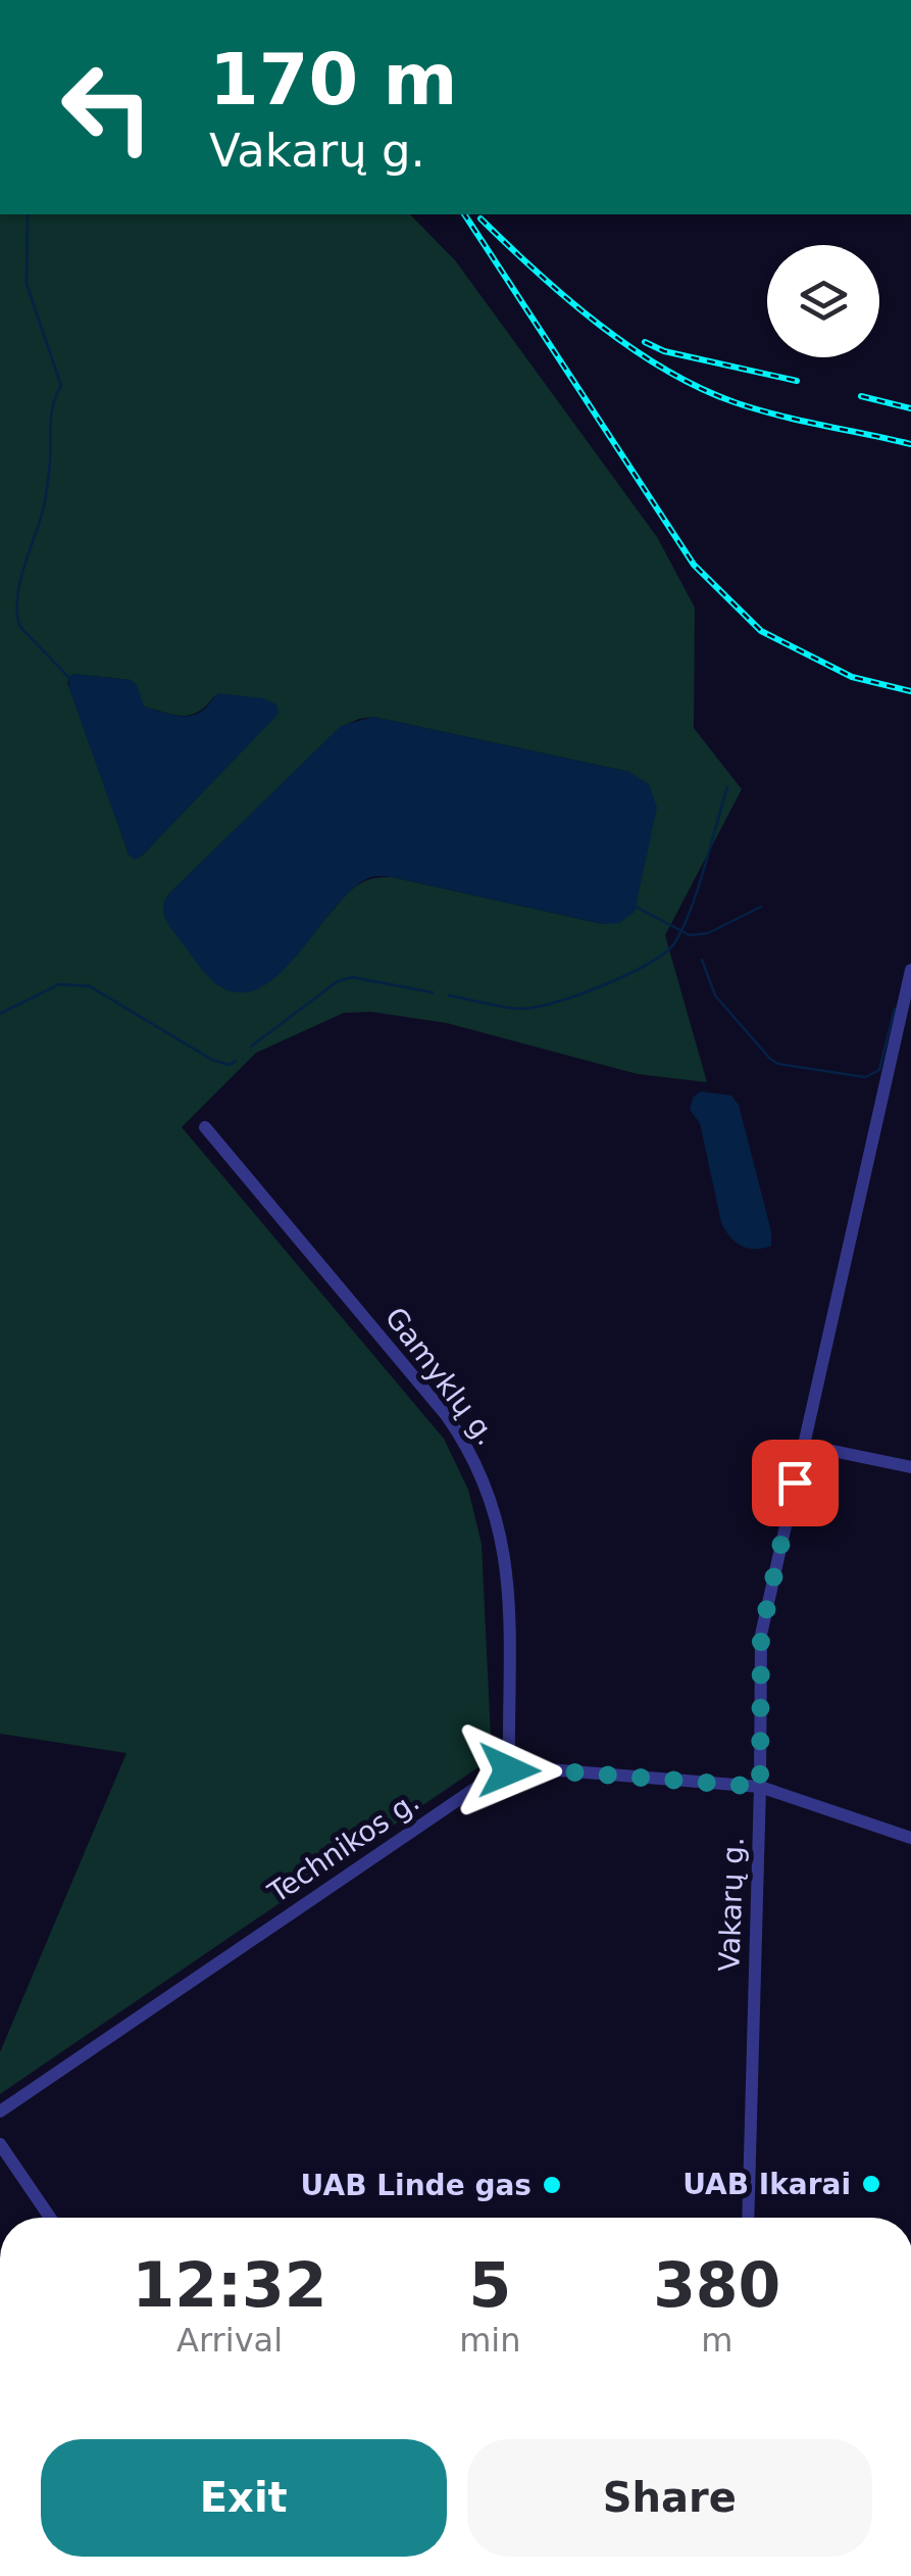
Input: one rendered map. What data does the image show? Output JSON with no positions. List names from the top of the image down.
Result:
{
  "streets": {
    "street": ["Gamyklų g.", "Technikos g.", "Vakarų g."]
  },
  "crossings": [
    ["Gamyklų g.", "Technikos g."]
  ],
  "places": ["UAB Ikarai", "UAB Linde gas"],
  "page": {
    "turn": ["170 m", "Vakarų g."],
    "eta": [
      "12:32",
      "Arrival",
      "5",
      "min",
      "380",
      "m"
    ],
    "buttons": ["Exit", "Share"]
  }
}
